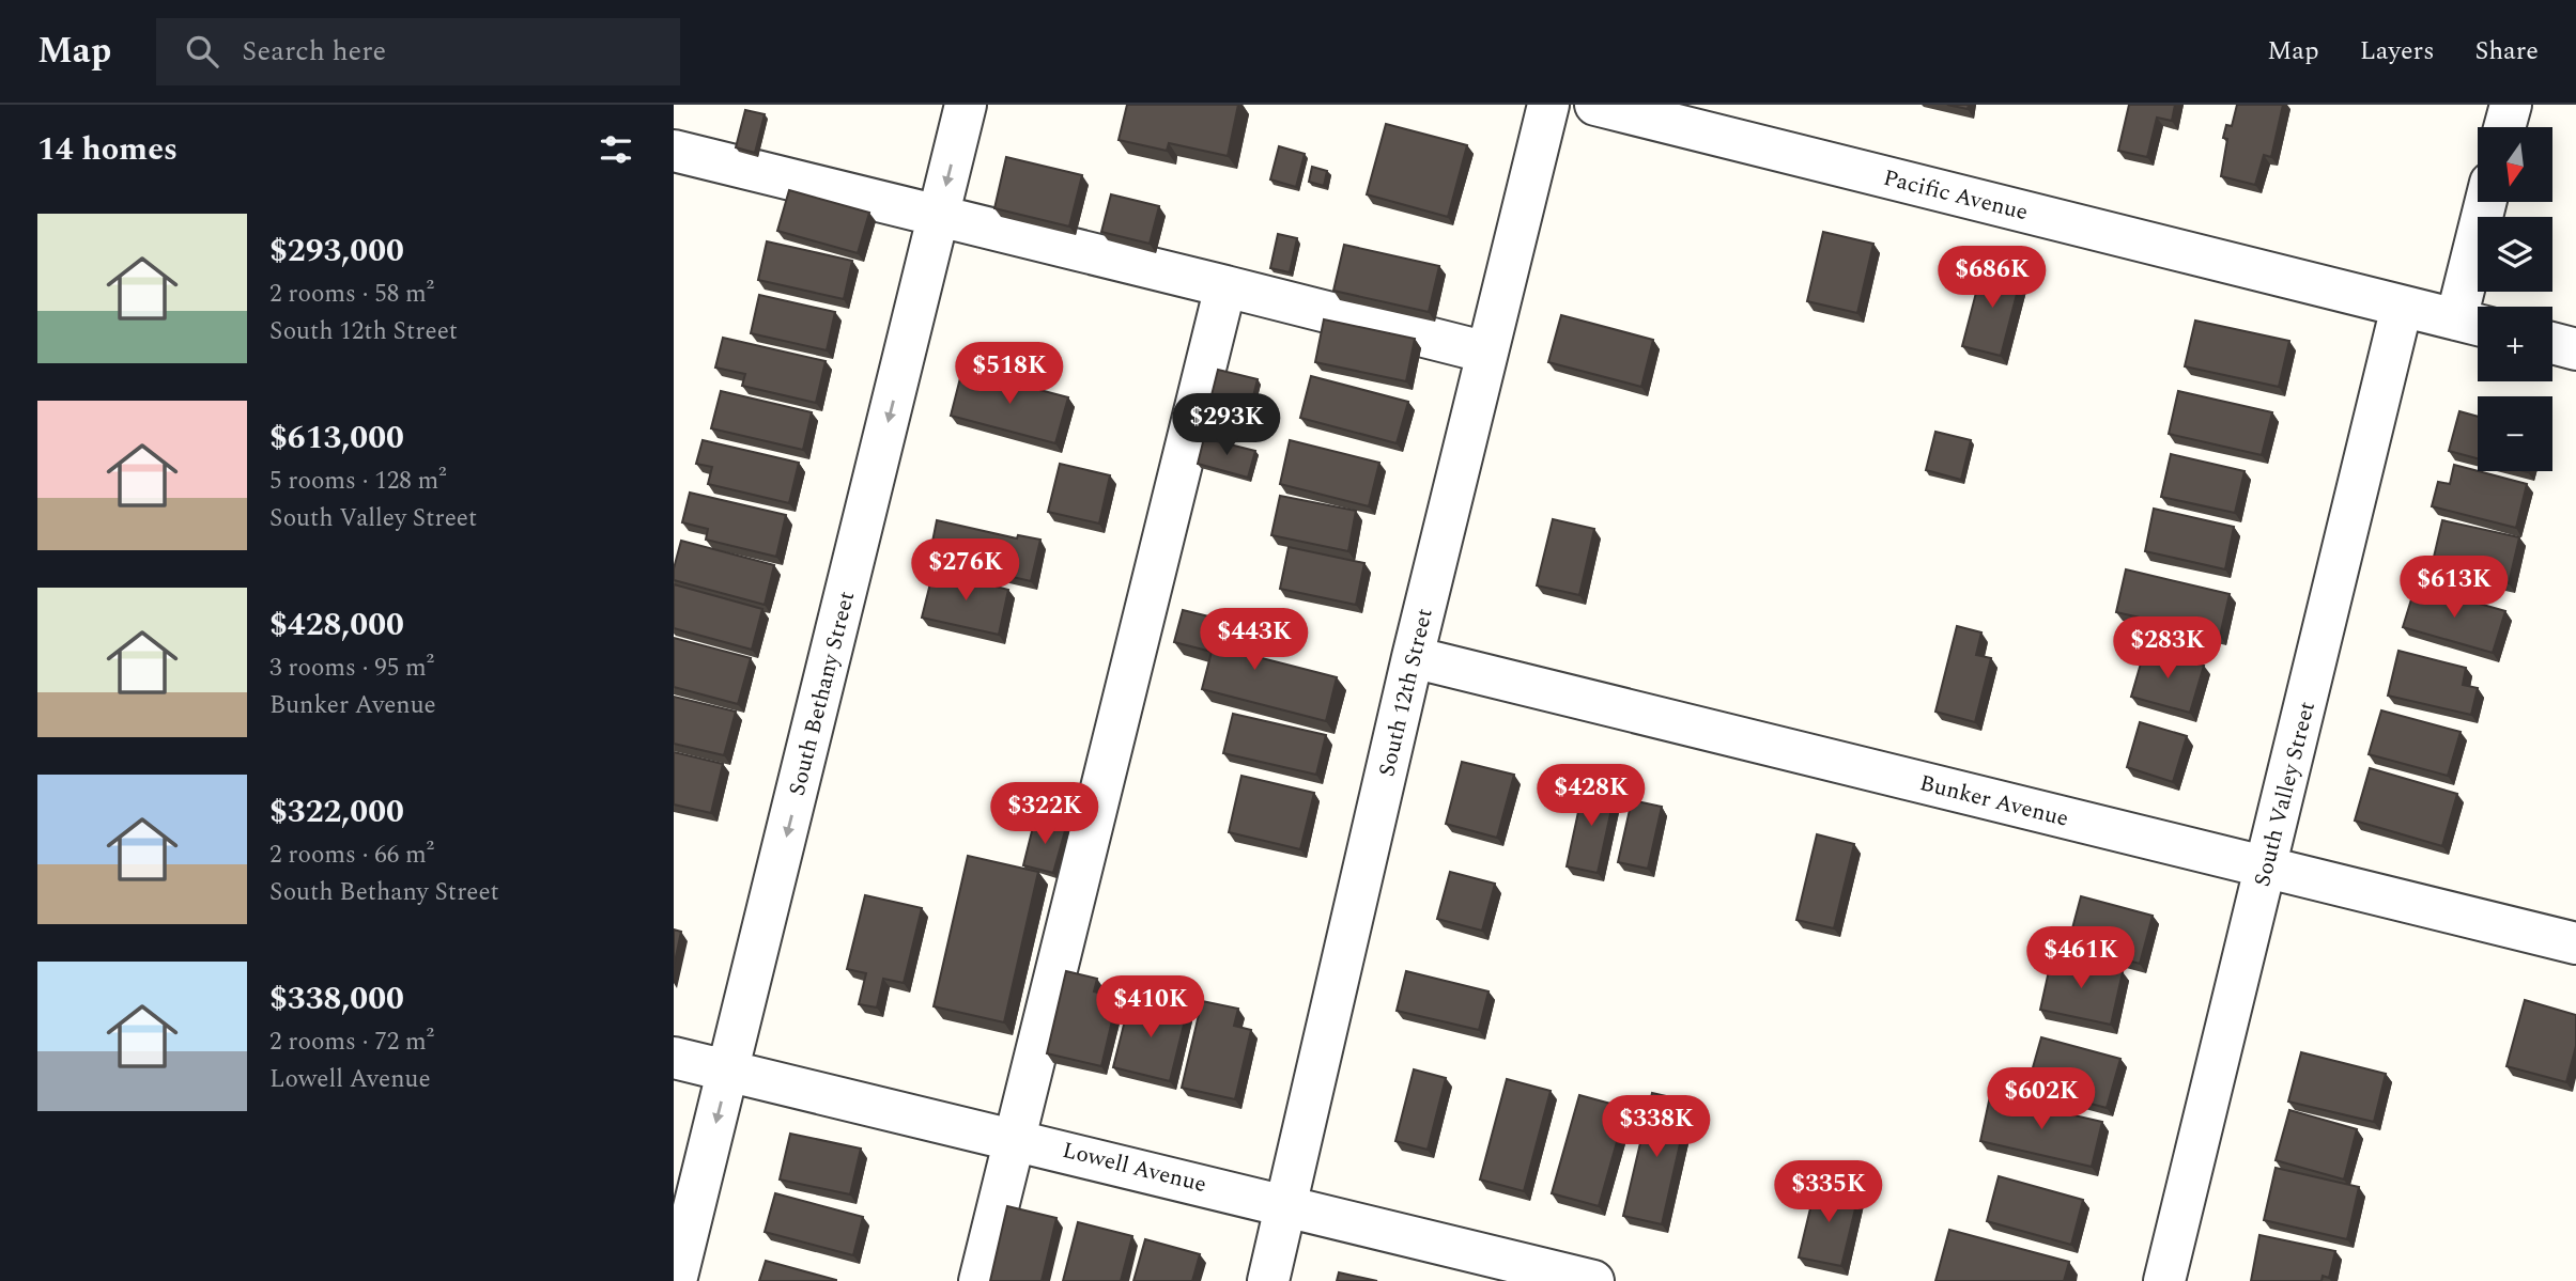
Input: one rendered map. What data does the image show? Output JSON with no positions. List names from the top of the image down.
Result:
{
  "streets": {
    "street": [
      "Pacific Avenue",
      "South 12th Street",
      "South Bethany Street",
      "South Valley Street",
      "Bunker Avenue",
      "Lowell Avenue"
    ]
  },
  "crossings": [
    ["Pacific Avenue", "South Valley Street"],
    ["South 12th Street", "Bunker Avenue"],
    ["South 12th Street", "Lowell Avenue"],
    ["South Bethany Street", "Lowell Avenue"],
    ["South Valley Street", "Bunker Avenue"]
  ],
  "north": "bottom",
  "page": {
    "header": "Map",
    "search": "Search here",
    "nav": ["Map", "Layers", "Share"],
    "heading": "14 homes",
    "map_buttons": ["+", "−"],
    "list": [
      {
        "name": "$293,000",
        "note": "2 rooms · 58 m² · South 12th Street"
      },
      {
        "name": "$613,000",
        "note": "5 rooms · 128 m² · South Valley Street"
      },
      {
        "name": "$428,000",
        "note": "3 rooms · 95 m² · Bunker Avenue"
      },
      {
        "name": "$322,000",
        "note": "2 rooms · 66 m² · South Bethany Street"
      },
      {
        "name": "$338,000",
        "note": "2 rooms · 72 m² · Lowell Avenue"
      }
    ],
    "price": [
      "$686K",
      "$518K",
      "$293K",
      "$276K",
      "$613K",
      "$443K",
      "$283K",
      "$428K",
      "$322K",
      "$461K",
      "$410K",
      "$602K",
      "$338K",
      "$335K"
    ]
  }
}
